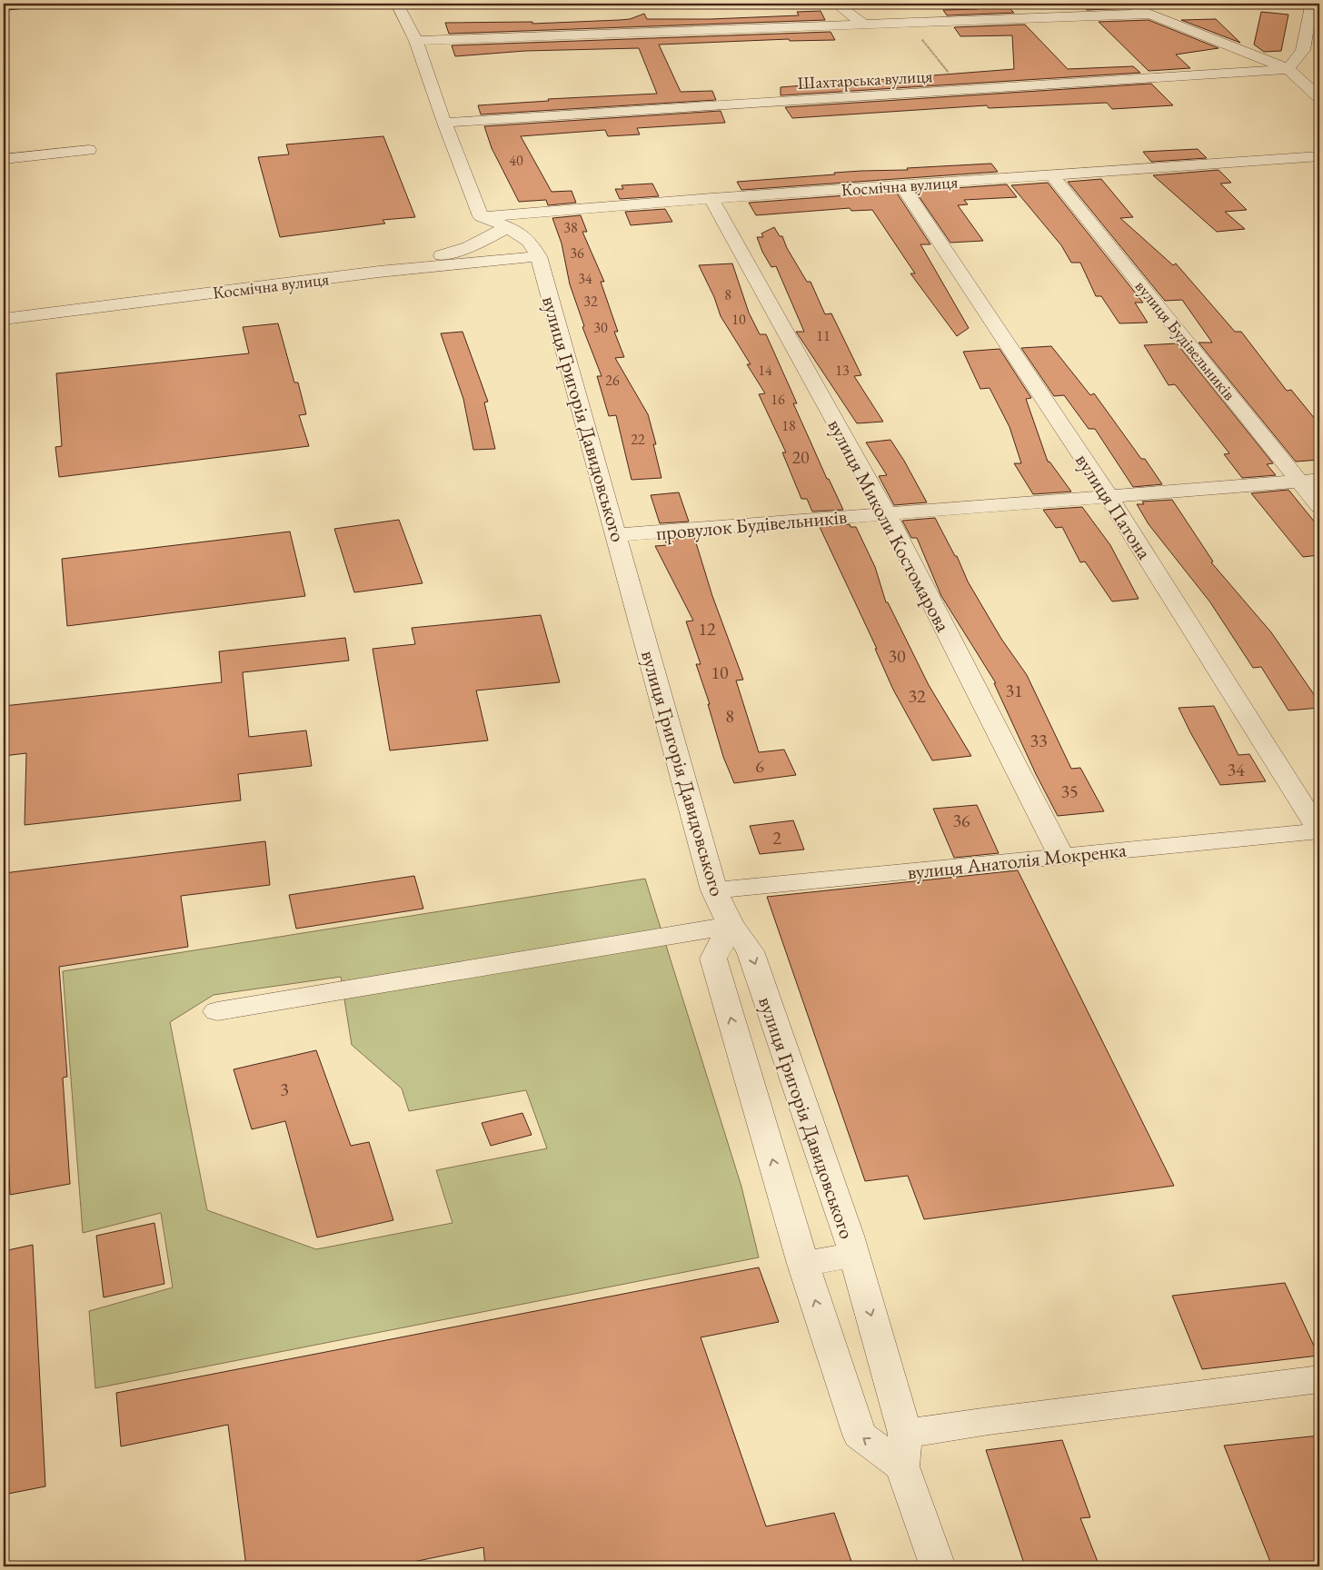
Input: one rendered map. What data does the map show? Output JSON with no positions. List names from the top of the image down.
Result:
{
  "streets": {
    "street": [
      "Шахтарська вулиця",
      "Космічна вулиця",
      "вулиця Будівельників",
      "вулиця Григорія Давидовського",
      "вулиця Патона",
      "провулок Будівельників",
      "вулиця Миколи Костомарова",
      "вулиця Анатолія Мокренка"
    ]
  },
  "crossings": [
    ["Космічна вулиця", "вулиця Будівельників"],
    ["Космічна вулиця", "вулиця Григорія Давидовського"],
    ["Космічна вулиця", "вулиця Патона"],
    ["Космічна вулиця", "вулиця Миколи Костомарова"],
    ["вулиця Будівельників", "провулок Будівельників"],
    ["вулиця Григорія Давидовського", "провулок Будівельників"],
    ["вулиця Григорія Давидовського", "вулиця Анатолія Мокренка"],
    ["вулиця Патона", "провулок Будівельників"],
    ["вулиця Патона", "вулиця Анатолія Мокренка"],
    ["провулок Будівельників", "вулиця Миколи Костомарова"],
    ["вулиця Миколи Костомарова", "вулиця Анатолія Мокренка"]
  ],
  "house_numbers": [
    "40",
    "38",
    "36",
    "34",
    "8",
    "32",
    "10",
    "30",
    "11",
    "14",
    "13",
    "26",
    "16",
    "18",
    "22",
    "20",
    "12",
    "30",
    "10",
    "31",
    "32",
    "8",
    "33",
    "6",
    "34",
    "35",
    "36",
    "2",
    "3"
  ]
}
